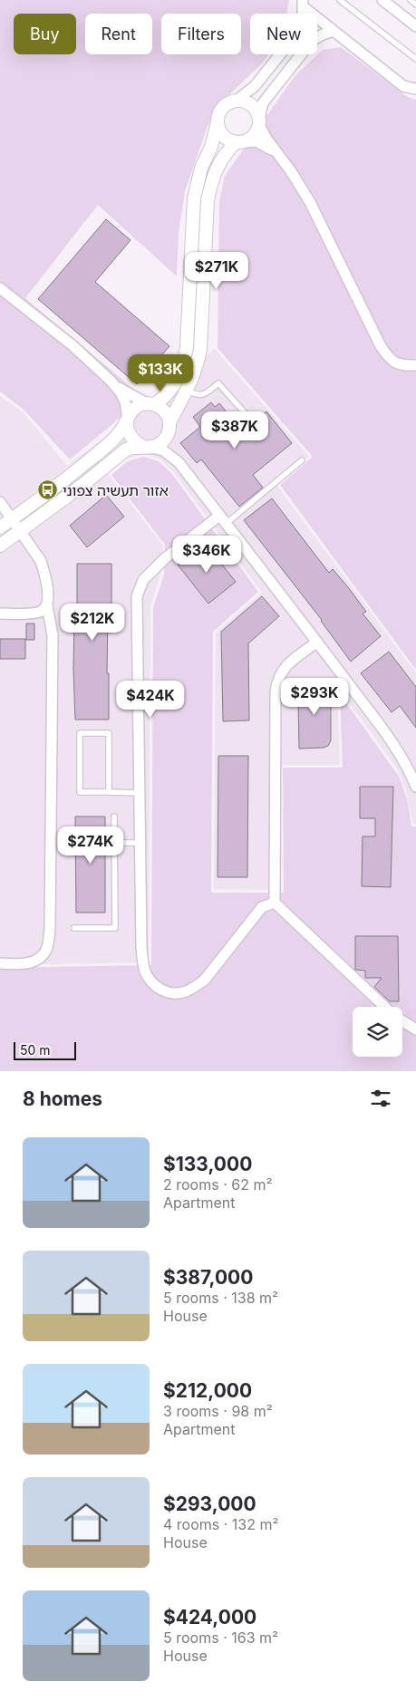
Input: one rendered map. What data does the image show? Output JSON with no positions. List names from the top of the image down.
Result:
{
  "places": {
    "bus stop": ["אזור תעשיה צפוני"]
  },
  "scale_bar": "50 m",
  "page": {
    "chip": [
      "Buy",
      "Rent",
      "Filters",
      "New"
    ],
    "price": [
      "$271K",
      "$133K",
      "$387K",
      "$346K",
      "$212K",
      "$293K",
      "$424K",
      "$274K"
    ],
    "scale": "50 m",
    "heading": "8 homes",
    "list": [
      {
        "name": "$133,000",
        "note": "2 rooms · 62 m² · Apartment"
      },
      {
        "name": "$387,000",
        "note": "5 rooms · 138 m² · House"
      },
      {
        "name": "$212,000",
        "note": "3 rooms · 98 m² · Apartment"
      },
      {
        "name": "$293,000",
        "note": "4 rooms · 132 m² · House"
      },
      {
        "name": "$424,000",
        "note": "5 rooms · 163 m² · House"
      }
    ]
  }
}
